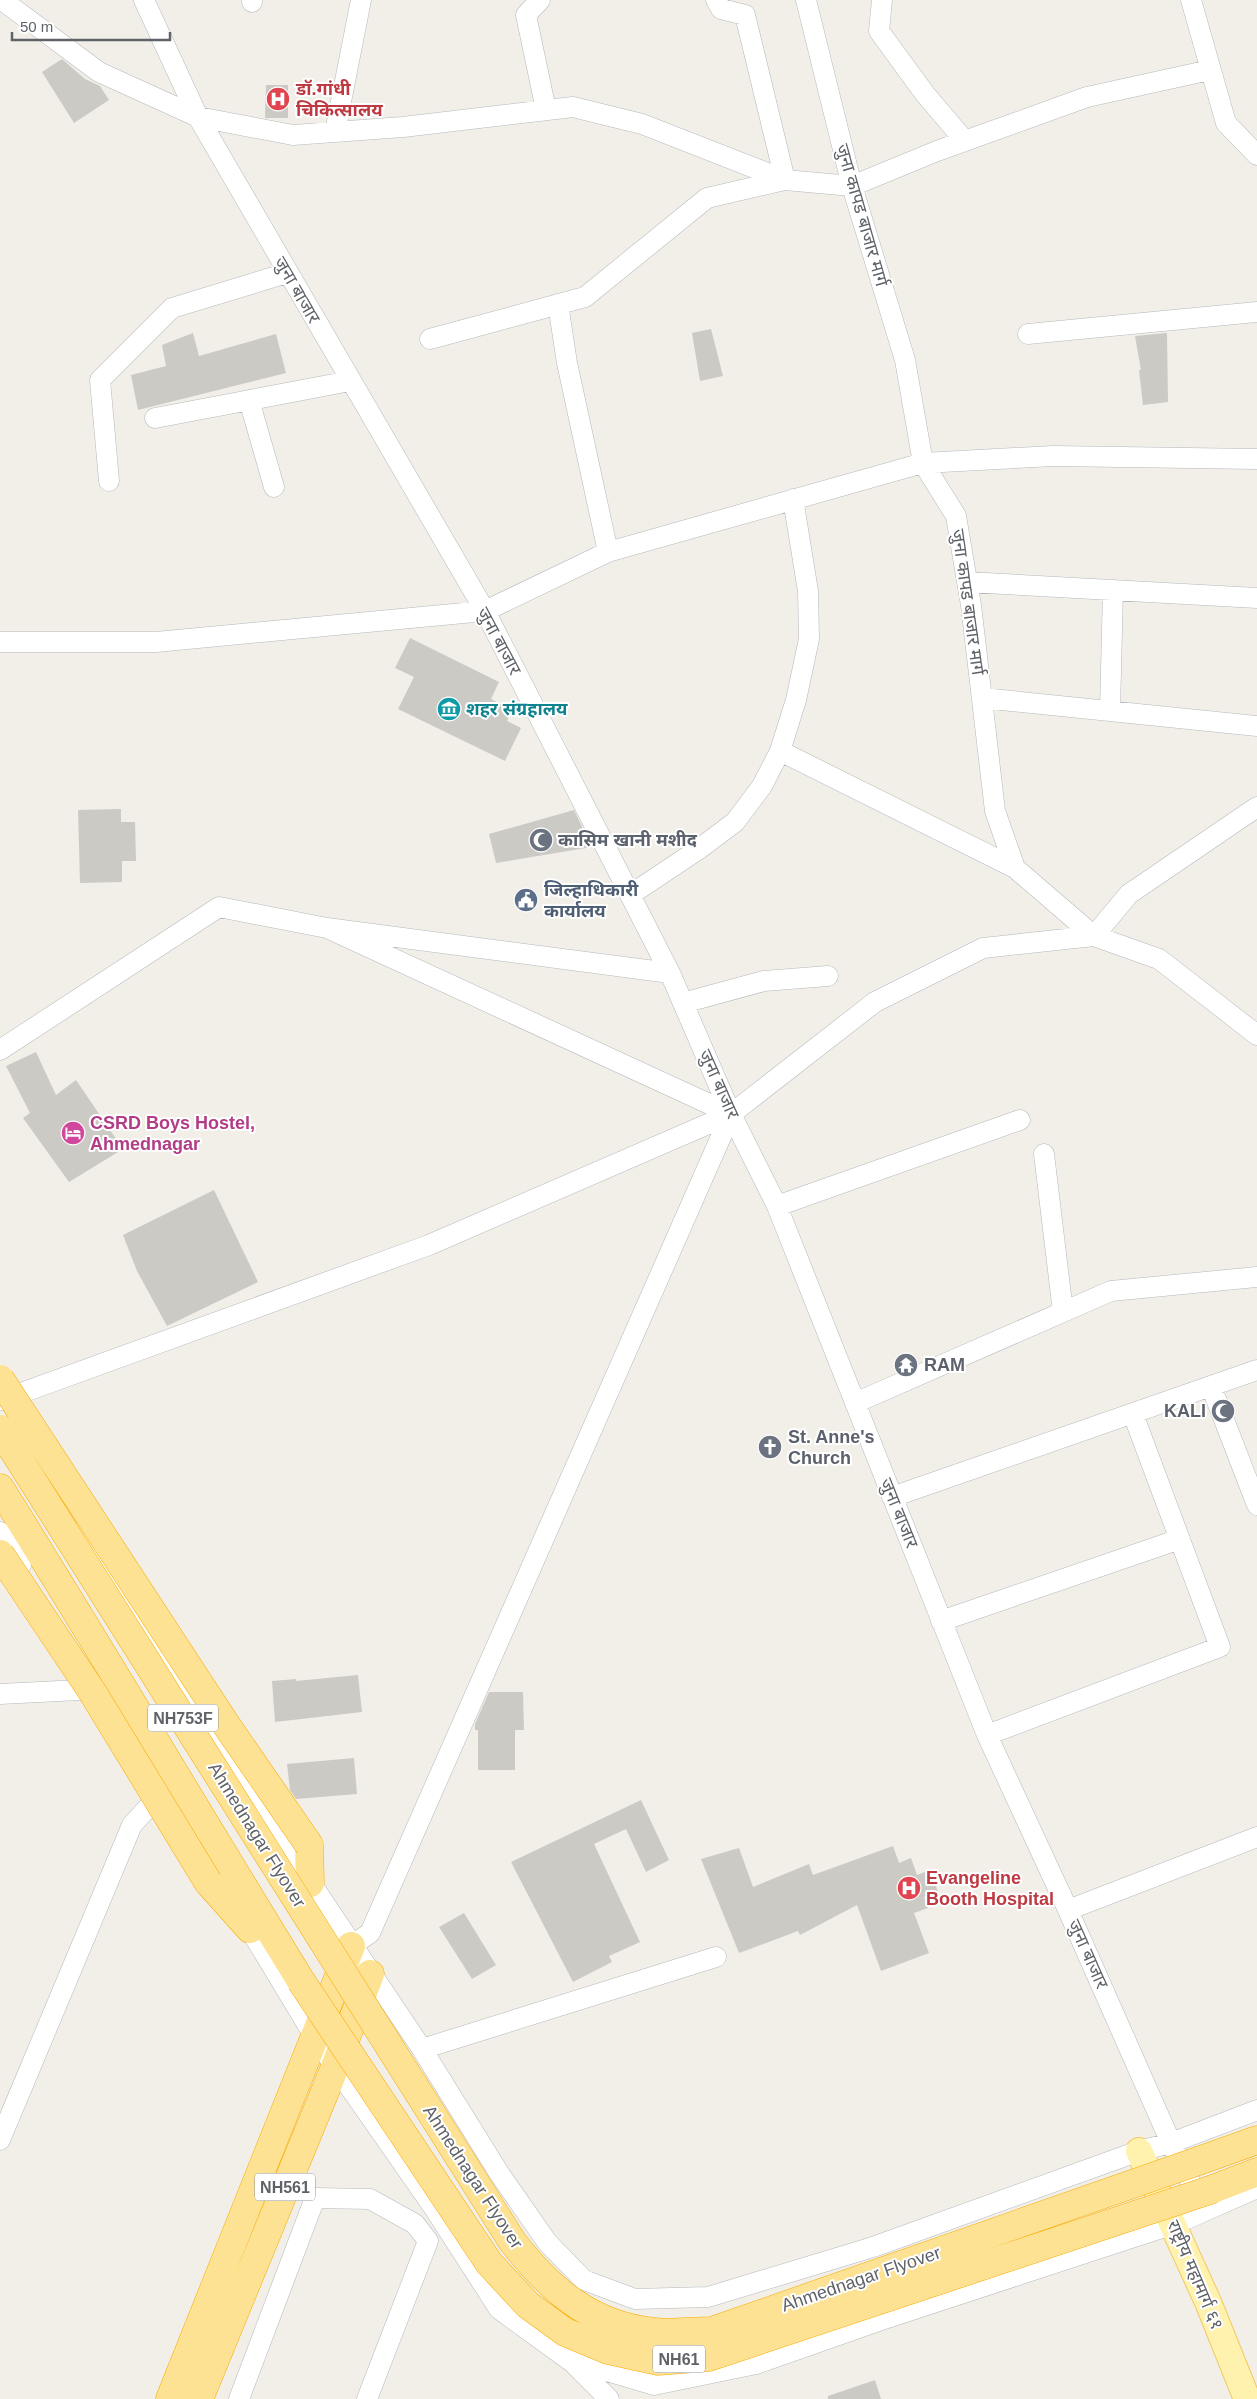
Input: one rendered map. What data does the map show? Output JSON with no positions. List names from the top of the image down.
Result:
{
  "streets": {
    "highway": [
      "NH753F",
      "Ahmednagar Flyover",
      "NH561",
      "NH61"
    ],
    "main road": ["राष्ट्रीय महामार्ग ६१"],
    "street": ["जुना कापड बाजार मार्ग", "जुना बाजार"]
  },
  "crossings": [
    ["जुना बाजार", "Ahmednagar Flyover"]
  ],
  "places": {
    "hospital": ["डॉ.गांधी चिकित्सालय", "Evangeline Booth Hospital"],
    "museum": ["शहर संग्रहालय"],
    "mosque": ["कासिम खानी मशीद", "KALI"],
    "public building": ["जिल्हाधिकारी कार्यालय"],
    "hotel": ["CSRD Boys Hostel, Ahmednagar"],
    "temple": ["RAM"],
    "church": ["St. Anne's Church"]
  },
  "scale_bar": "50 m"
}
